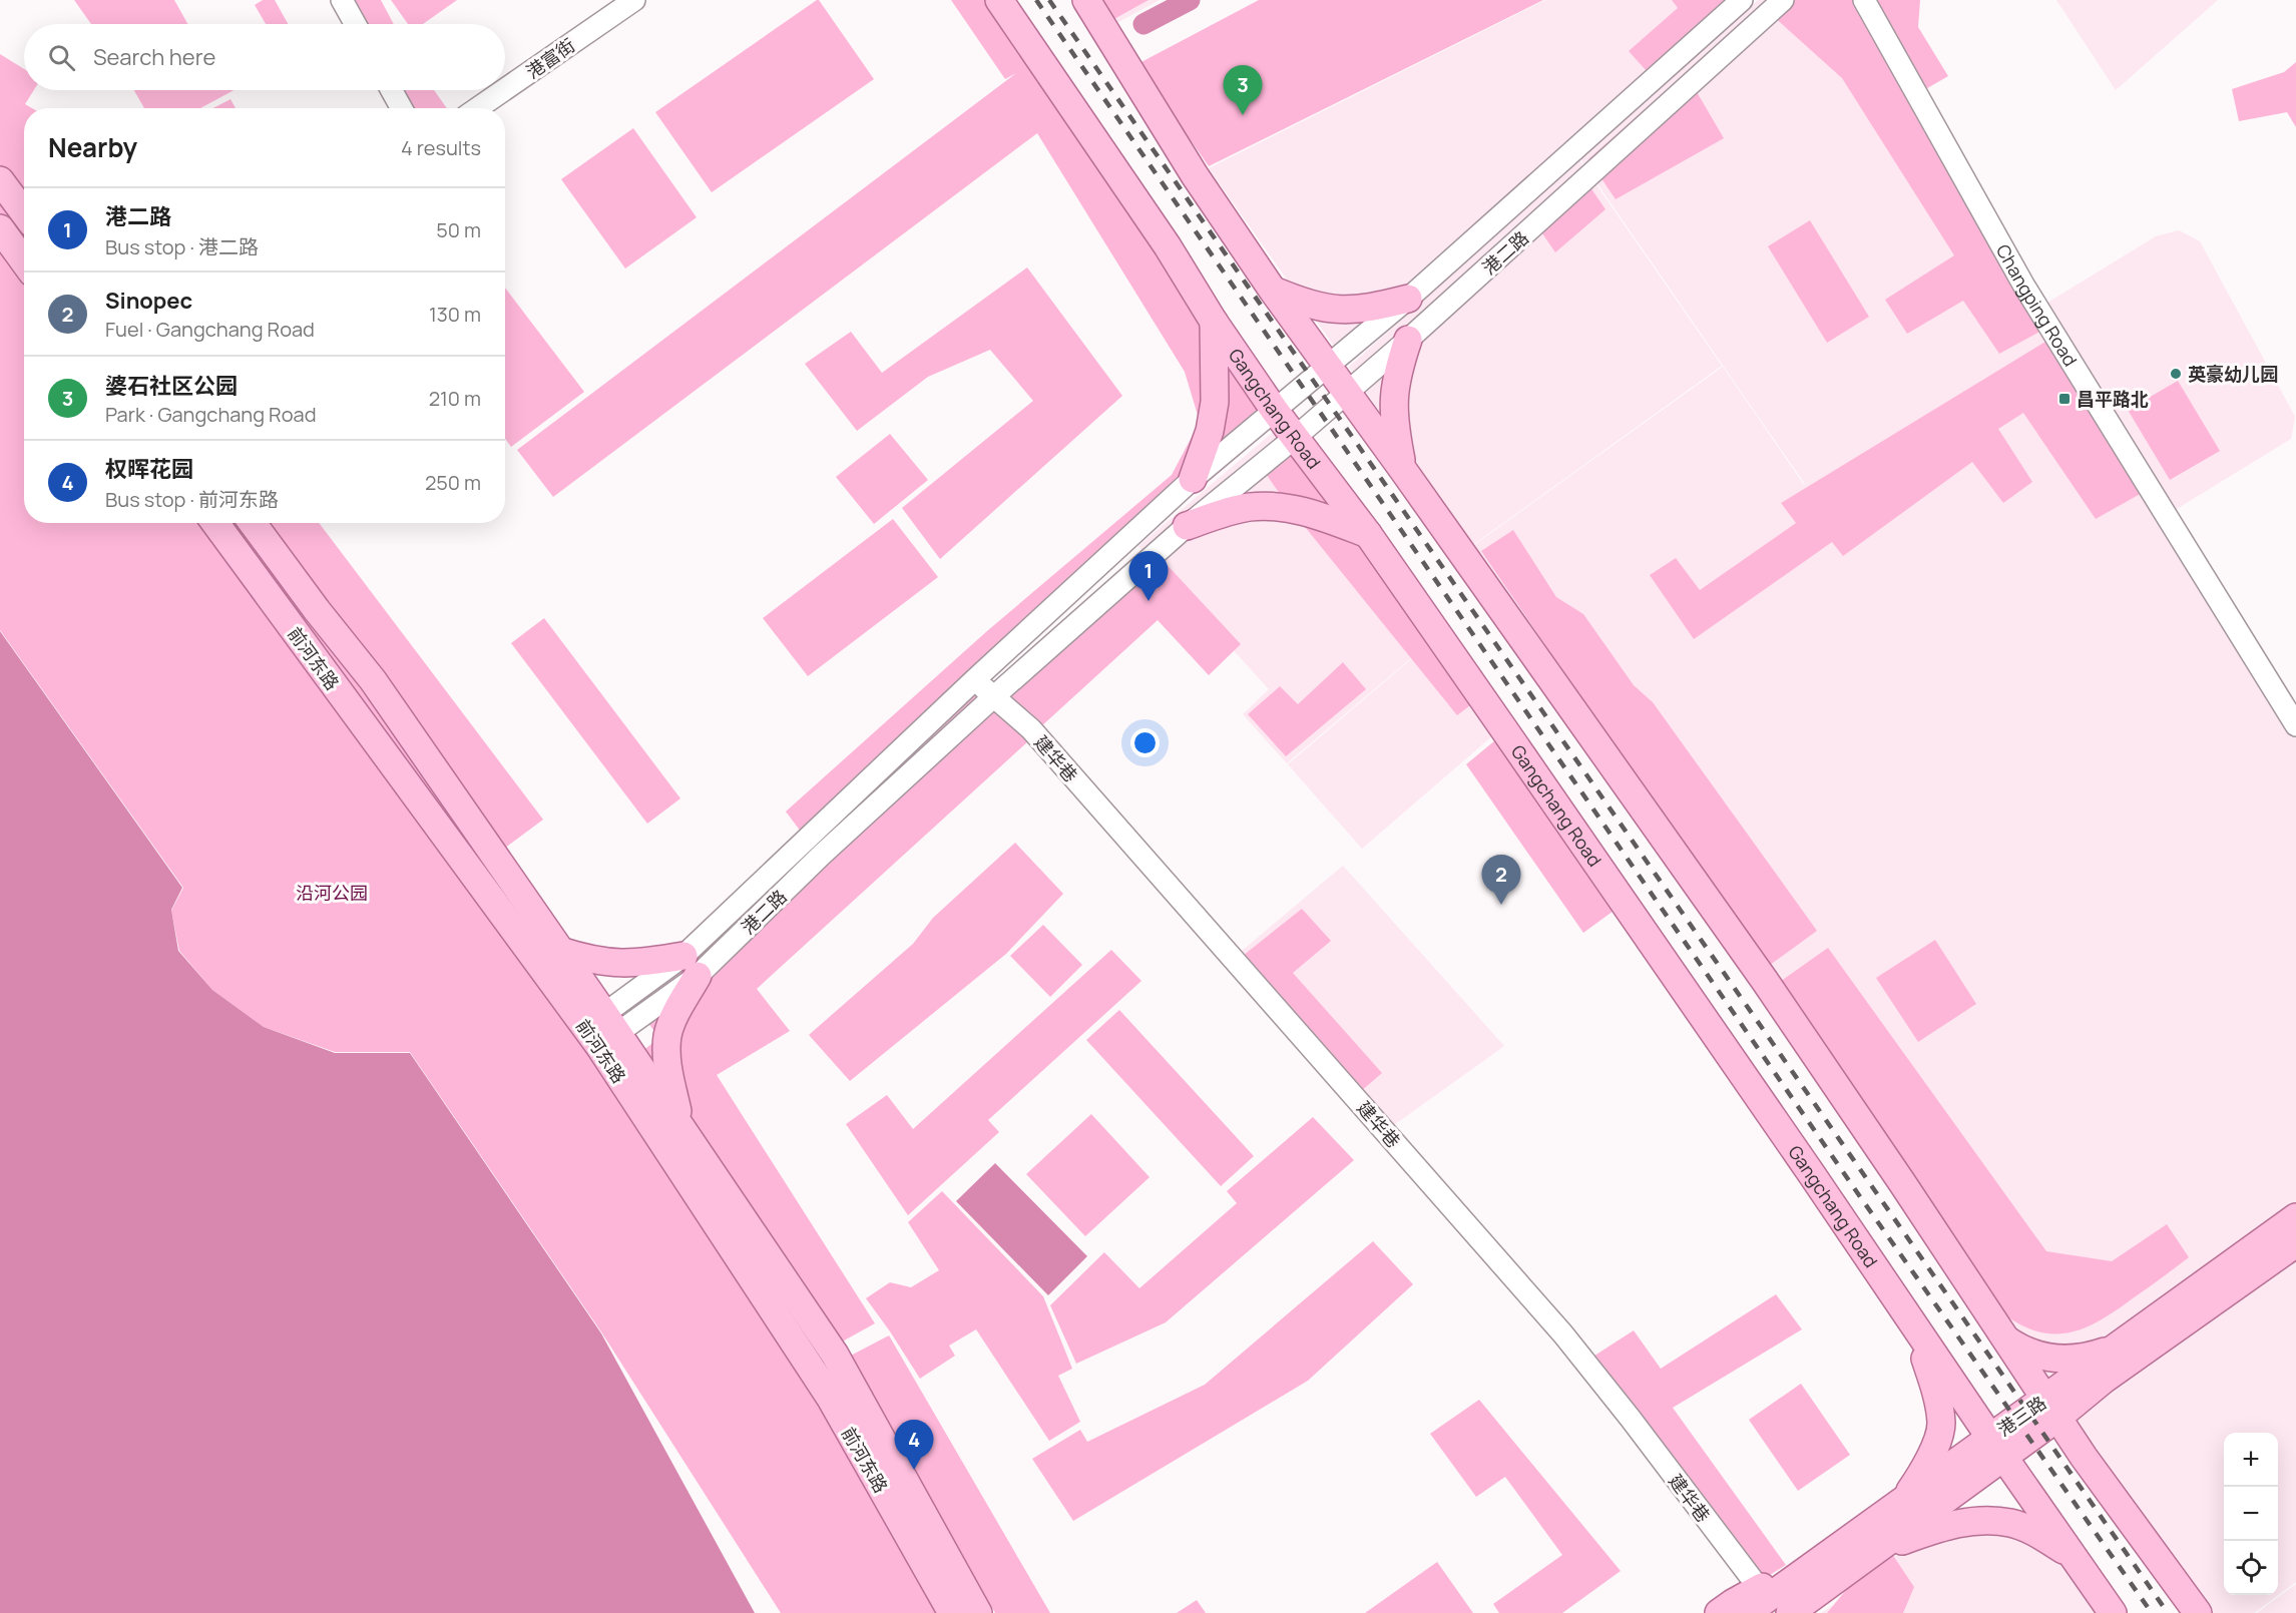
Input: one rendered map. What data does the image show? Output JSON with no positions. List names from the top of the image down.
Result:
{
  "streets": {
    "main road": ["Gangchang Road", "前河东路", "港三路"],
    "street": [
      "港富街",
      "港二路",
      "Changping Road",
      "建华巷"
    ]
  },
  "crossings": [
    ["港二路", "Gangchang Road"],
    ["港二路", "前河东路"],
    ["港二路", "建华巷"],
    ["Gangchang Road", "港三路"]
  ],
  "parks": ["沿河公园"],
  "places": {
    "other": ["英豪幼儿园"],
    "transit": ["昌平路北"]
  },
  "page": {
    "search": "Search here",
    "pins": [
      "3",
      "1",
      "2",
      "4"
    ],
    "heading": ["Nearby", "4 results"],
    "list": [
      {
        "mark": "1",
        "name": "港二路",
        "note": "Bus stop · 港二路",
        "value": "50 m"
      },
      {
        "mark": "2",
        "name": "Sinopec",
        "note": "Fuel · Gangchang Road",
        "value": "130 m"
      },
      {
        "mark": "3",
        "name": "婆石社区公园",
        "note": "Park · Gangchang Road",
        "value": "210 m"
      },
      {
        "mark": "4",
        "name": "权晖花园",
        "note": "Bus stop · 前河东路",
        "value": "250 m"
      }
    ],
    "map_buttons": ["+", "−"]
  }
}
